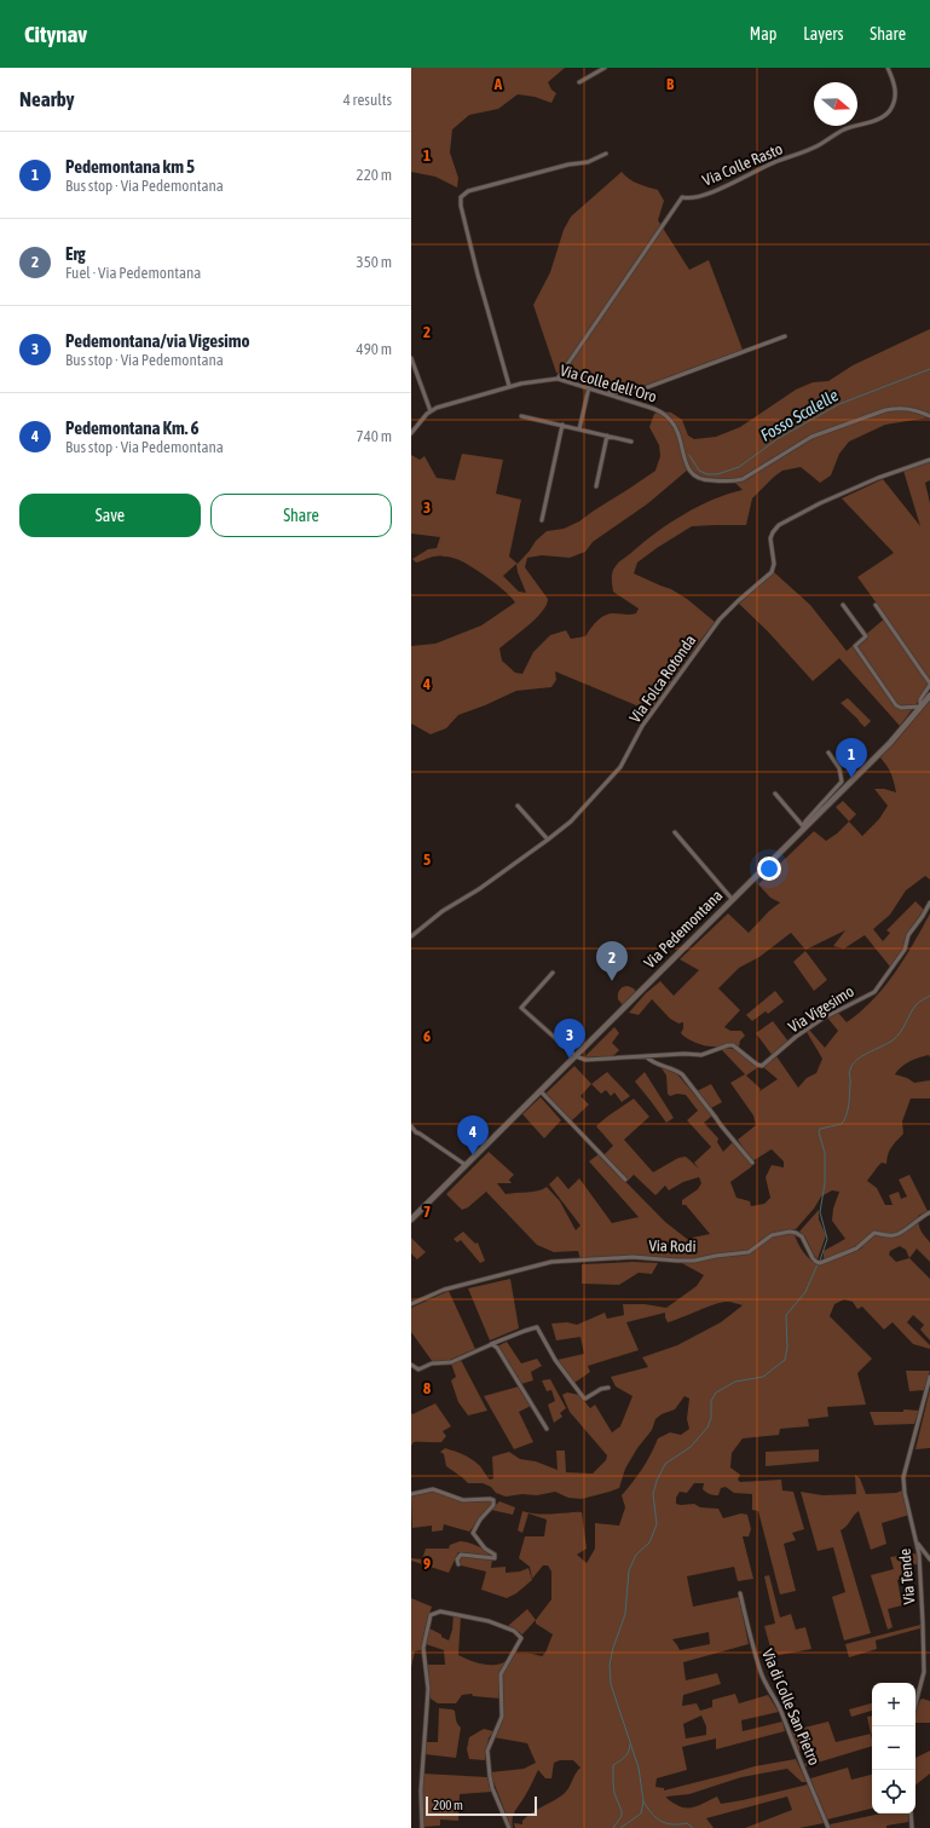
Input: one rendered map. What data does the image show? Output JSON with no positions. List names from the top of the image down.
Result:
{
  "streets": {
    "street": [
      "Via Colle Rasto",
      "Via Colle dell'Oro",
      "Via Folca Rotonda",
      "Via Pedemontana",
      "Via Vigesimo",
      "Via Rodi",
      "Via Tende",
      "Via di Colle San Pietro"
    ]
  },
  "crossings": [
    ["Via Colle Rasto", "Via Colle dell'Oro"],
    ["Via Pedemontana", "Via Vigesimo"]
  ],
  "water": ["Fosso Scalelle"],
  "scale_bar": "200 m",
  "north": "right",
  "page": {
    "header": "Citynav",
    "nav": ["Map", "Layers", "Share"],
    "heading": ["Nearby", "4 results"],
    "list": [
      {
        "mark": "1",
        "name": "Pedemontana km 5",
        "note": "Bus stop · Via Pedemontana",
        "value": "220 m"
      },
      {
        "mark": "2",
        "name": "Erg",
        "note": "Fuel · Via Pedemontana",
        "value": "350 m"
      },
      {
        "mark": "3",
        "name": "Pedemontana/via Vigesimo",
        "note": "Bus stop · Via Pedemontana",
        "value": "490 m"
      },
      {
        "mark": "4",
        "name": "Pedemontana Km. 6",
        "note": "Bus stop · Via Pedemontana",
        "value": "740 m"
      }
    ],
    "buttons": ["Save", "Share"],
    "pins": [
      "1",
      "2",
      "3",
      "4"
    ],
    "map_buttons": ["+", "−"],
    "scale": "200 m"
  },
  "grid": {
    "columns": ["A", "B"],
    "rows": [
      "1",
      "2",
      "3",
      "4",
      "5",
      "6",
      "7",
      "8",
      "9"
    ]
  }
}
